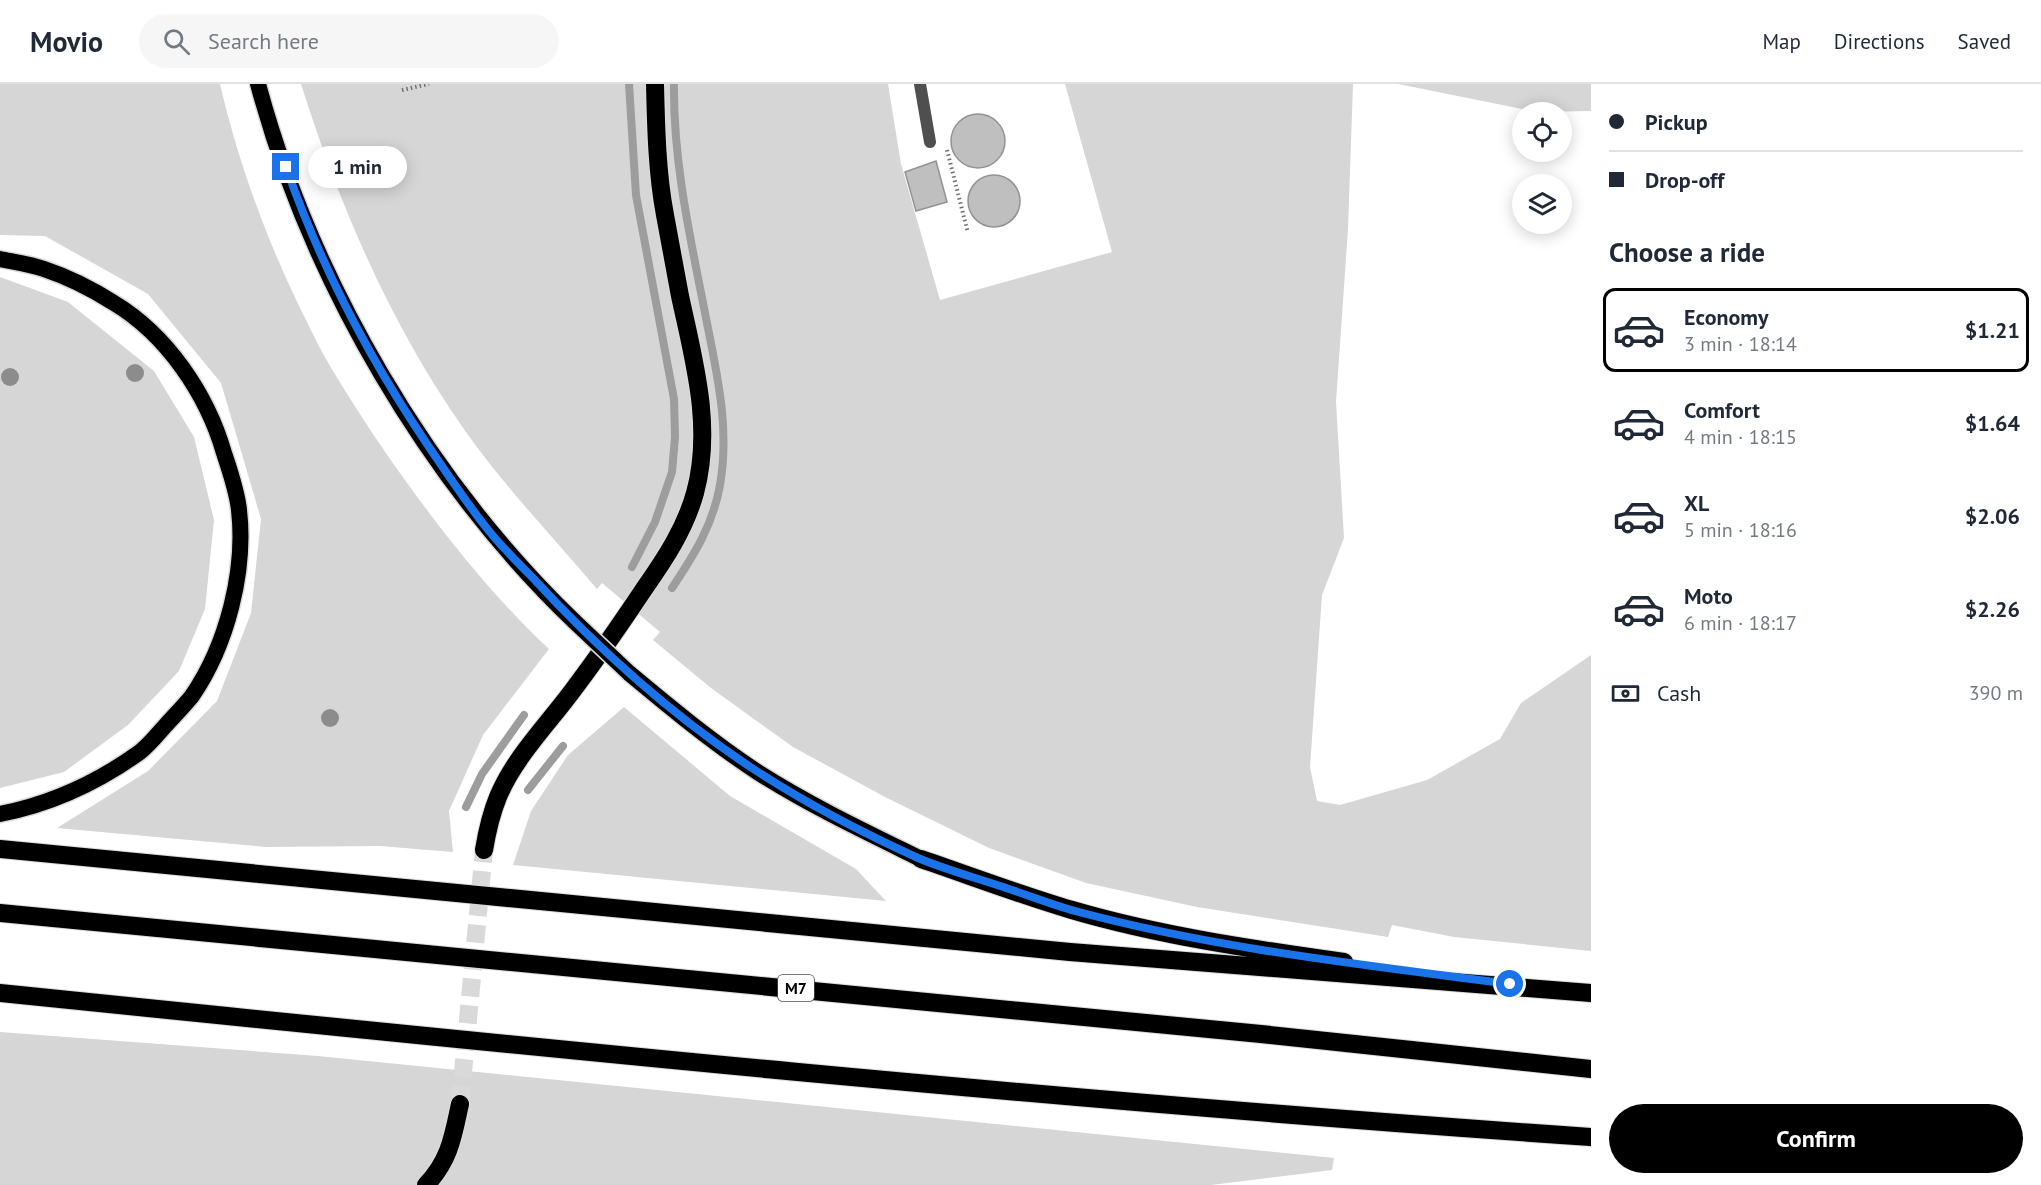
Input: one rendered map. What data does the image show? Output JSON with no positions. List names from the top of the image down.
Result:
{
  "streets": {
    "highway": ["M7"]
  },
  "page": {
    "header": "Movio",
    "search": "Search here",
    "nav": ["Map", "Directions", "Saved"],
    "banner": ["Pickup", "Drop-off"],
    "bubble": "1 min",
    "heading": "Choose a ride",
    "list": [
      {
        "name": "Economy",
        "note": "3 min · 18:14",
        "value": "$1.21"
      },
      {
        "name": "Comfort",
        "note": "4 min · 18:15",
        "value": "$1.64"
      },
      {
        "name": "XL",
        "note": "5 min · 18:16",
        "value": "$2.06"
      },
      {
        "name": "Moto",
        "note": "6 min · 18:17",
        "value": "$2.26"
      }
    ],
    "pay": ["Cash", "390 m"],
    "buttons": "Confirm"
  }
}
